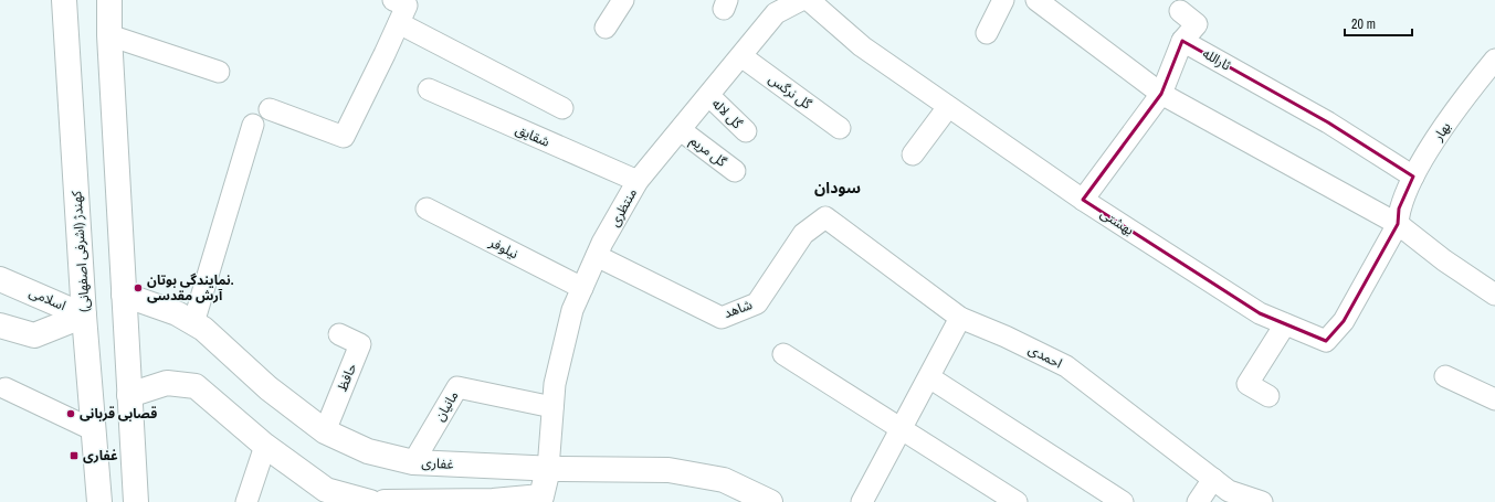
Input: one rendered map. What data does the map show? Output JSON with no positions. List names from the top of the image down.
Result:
{
  "streets": {
    "street": [
      "ثارالله",
      "گل نرگس",
      "گل لاله",
      "بهار",
      "شقایق",
      "گل مریم",
      "منتظری",
      "بهشتی",
      "نیلوفر",
      "کهندژ (اشرفی اصفهانی)",
      "اسلامی",
      "شاهد",
      "احمدی",
      "حافظ",
      "مانیان",
      "غفاری"
    ]
  },
  "crossings": [
    ["ثارالله", "بهار"],
    ["گل نرگس", "منتظری"],
    ["گل لاله", "منتظری"],
    ["بهار", "بهشتی"],
    ["شقایق", "منتظری"],
    ["گل مریم", "منتظری"],
    ["منتظری", "نیلوفر"],
    ["منتظری", "شاهد"],
    ["منتظری", "مانیان"],
    ["منتظری", "غفاری"],
    ["کهندژ (اشرفی اصفهانی)", "اسلامی"],
    ["شاهد", "احمدی"],
    ["حافظ", "غفاری"],
    ["مانیان", "غفاری"]
  ],
  "districts": ["سودان"],
  "places": {
    "other": ["نمایندگی بوتان. آرش مقدسی", "قصابی قربانی"],
    "transit": ["غفاری"]
  },
  "scale_bar": "20 m"
}
